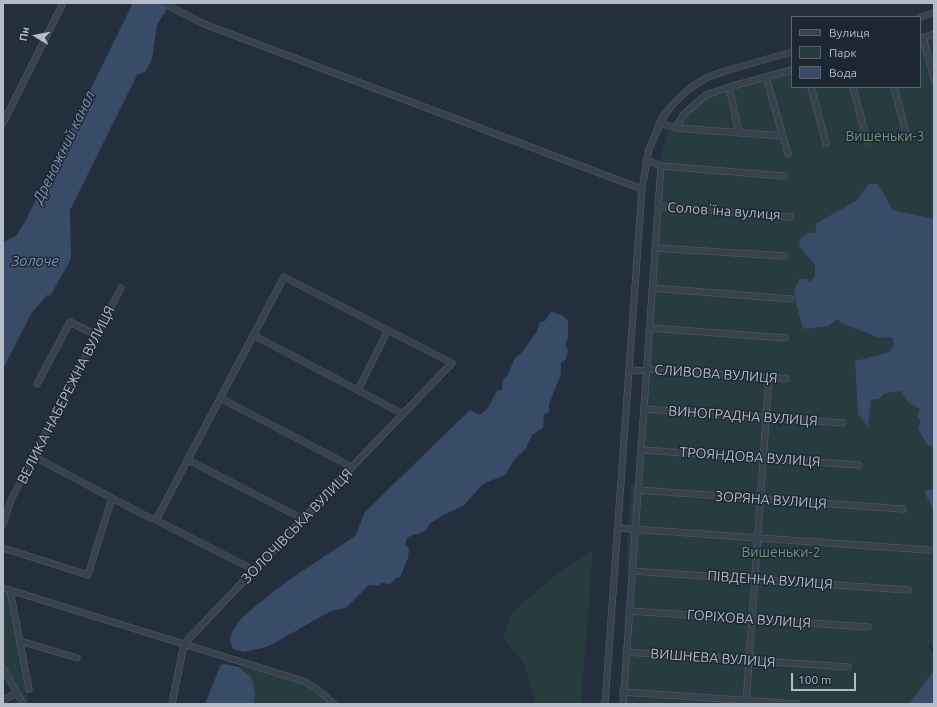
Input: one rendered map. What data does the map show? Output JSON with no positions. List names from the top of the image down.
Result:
{
  "streets": {
    "street": [
      "Соловʼїна вулиця",
      "СЛИВОВА ВУЛИЦЯ",
      "ВЕЛИКА НАБЕРЕЖНА ВУЛИЦЯ",
      "ВИНОГРАДНА ВУЛИЦЯ",
      "ТРОЯНДОВА ВУЛИЦЯ",
      "ЗОРЯНА ВУЛИЦЯ",
      "ЗОЛОЧІВСЬКА ВУЛИЦЯ",
      "ПІВДЕННА ВУЛИЦЯ",
      "ГОРІХОВА ВУЛИЦЯ",
      "ВИШНЕВА ВУЛИЦЯ"
    ]
  },
  "water": ["Дренажний канал", "Золоче"],
  "parks": ["Вишеньки-3", "Вишеньки-2"],
  "legend": ["Вулиця", "Парк", "Вода"],
  "scale_bar": "100 m",
  "north": "left"
}
